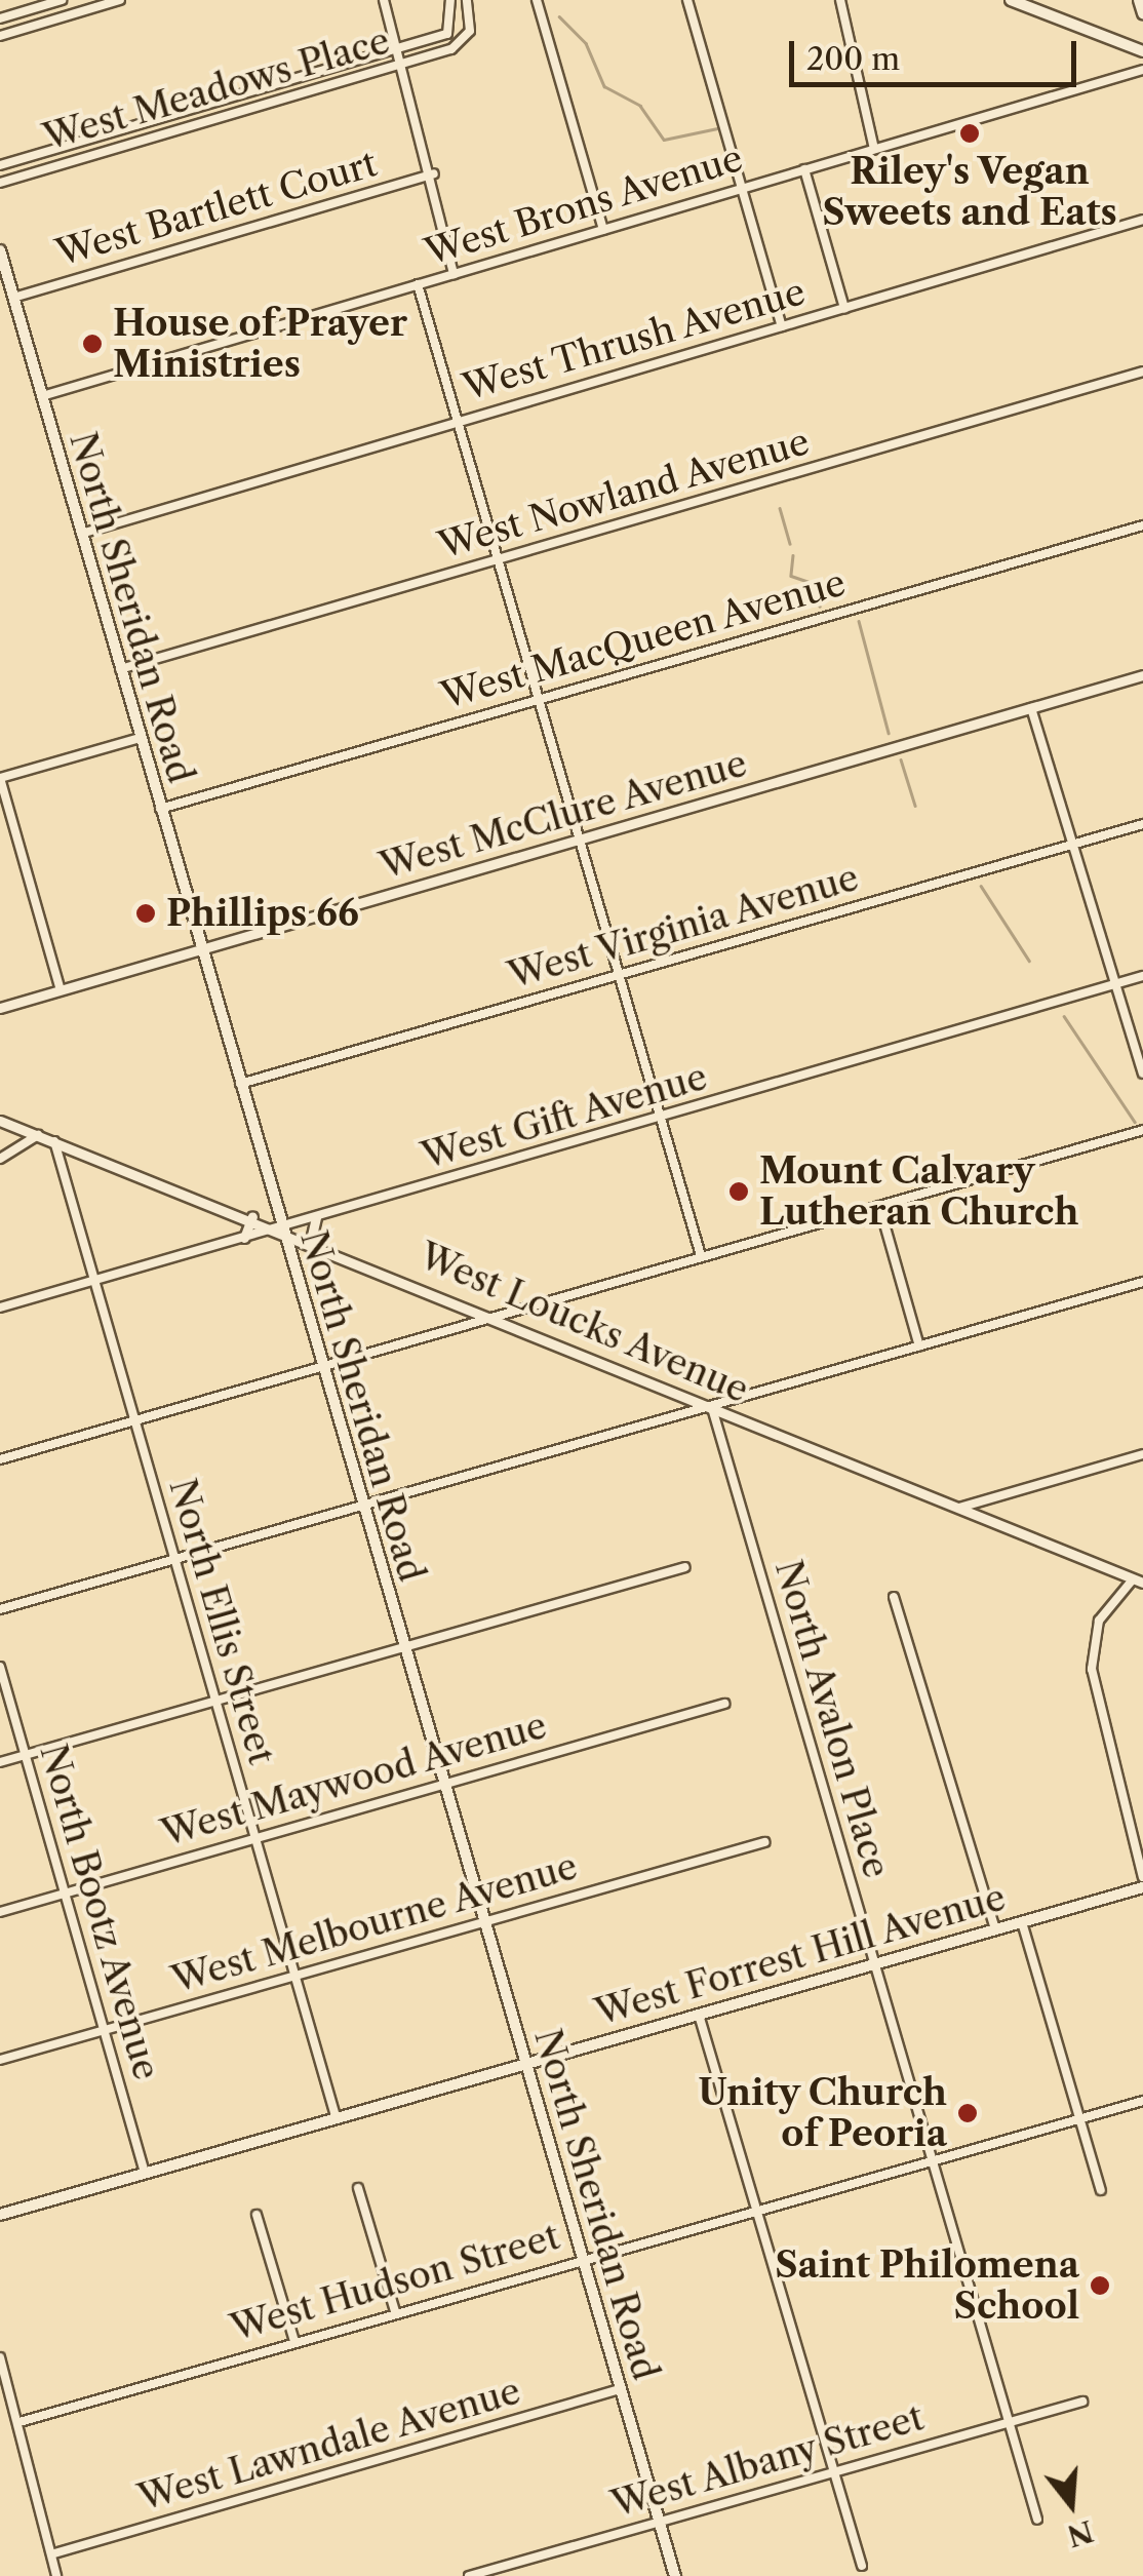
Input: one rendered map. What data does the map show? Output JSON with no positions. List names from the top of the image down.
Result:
{
  "streets": {
    "main road": ["North Sheridan Road", "West Forrest Hill Avenue"],
    "street": [
      "West Meadows Place",
      "West Brons Avenue",
      "West Bartlett Court",
      "West Thrush Avenue",
      "West Nowland Avenue",
      "West MacQueen Avenue",
      "West McClure Avenue",
      "West Virginia Avenue",
      "West Gift Avenue",
      "West Loucks Avenue",
      "North Ellis Street",
      "North Avalon Place",
      "West Maywood Avenue",
      "North Bootz Avenue",
      "West Melbourne Avenue",
      "West Hudson Street",
      "West Lawndale Avenue",
      "West Albany Street"
    ]
  },
  "crossings": [
    ["West Brons Avenue", "North Sheridan Road"],
    ["West Bartlett Court", "North Sheridan Road"],
    ["West Thrush Avenue", "North Sheridan Road"],
    ["West Nowland Avenue", "North Sheridan Road"],
    ["North Sheridan Road", "West MacQueen Avenue"],
    ["North Sheridan Road", "West McClure Avenue"],
    ["North Sheridan Road", "West Virginia Avenue"],
    ["North Sheridan Road", "West Gift Avenue"],
    ["North Sheridan Road", "West Loucks Avenue"],
    ["North Sheridan Road", "West Maywood Avenue"],
    ["North Sheridan Road", "West Melbourne Avenue"],
    ["North Sheridan Road", "West Forrest Hill Avenue"],
    ["North Sheridan Road", "West Hudson Street"],
    ["North Sheridan Road", "West Lawndale Avenue"],
    ["North Sheridan Road", "West Albany Street"],
    ["West Gift Avenue", "West Loucks Avenue"],
    ["West Gift Avenue", "North Ellis Street"],
    ["West Loucks Avenue", "North Ellis Street"],
    ["West Loucks Avenue", "North Avalon Place"],
    ["North Ellis Street", "West Maywood Avenue"],
    ["North Ellis Street", "West Melbourne Avenue"],
    ["North Ellis Street", "West Forrest Hill Avenue"],
    ["North Avalon Place", "West Forrest Hill Avenue"],
    ["North Avalon Place", "West Hudson Street"],
    ["North Avalon Place", "West Albany Street"],
    ["West Maywood Avenue", "North Bootz Avenue"],
    ["North Bootz Avenue", "West Melbourne Avenue"],
    ["North Bootz Avenue", "West Forrest Hill Avenue"]
  ],
  "places": [
    "Riley's Vegan Sweets and Eats",
    "House of Prayer Ministries",
    "Phillips 66",
    "Mount Calvary Lutheran Church",
    "Unity Church of Peoria",
    "Saint Philomena School"
  ],
  "scale_bar": "200 m",
  "north": "bottom"
}
